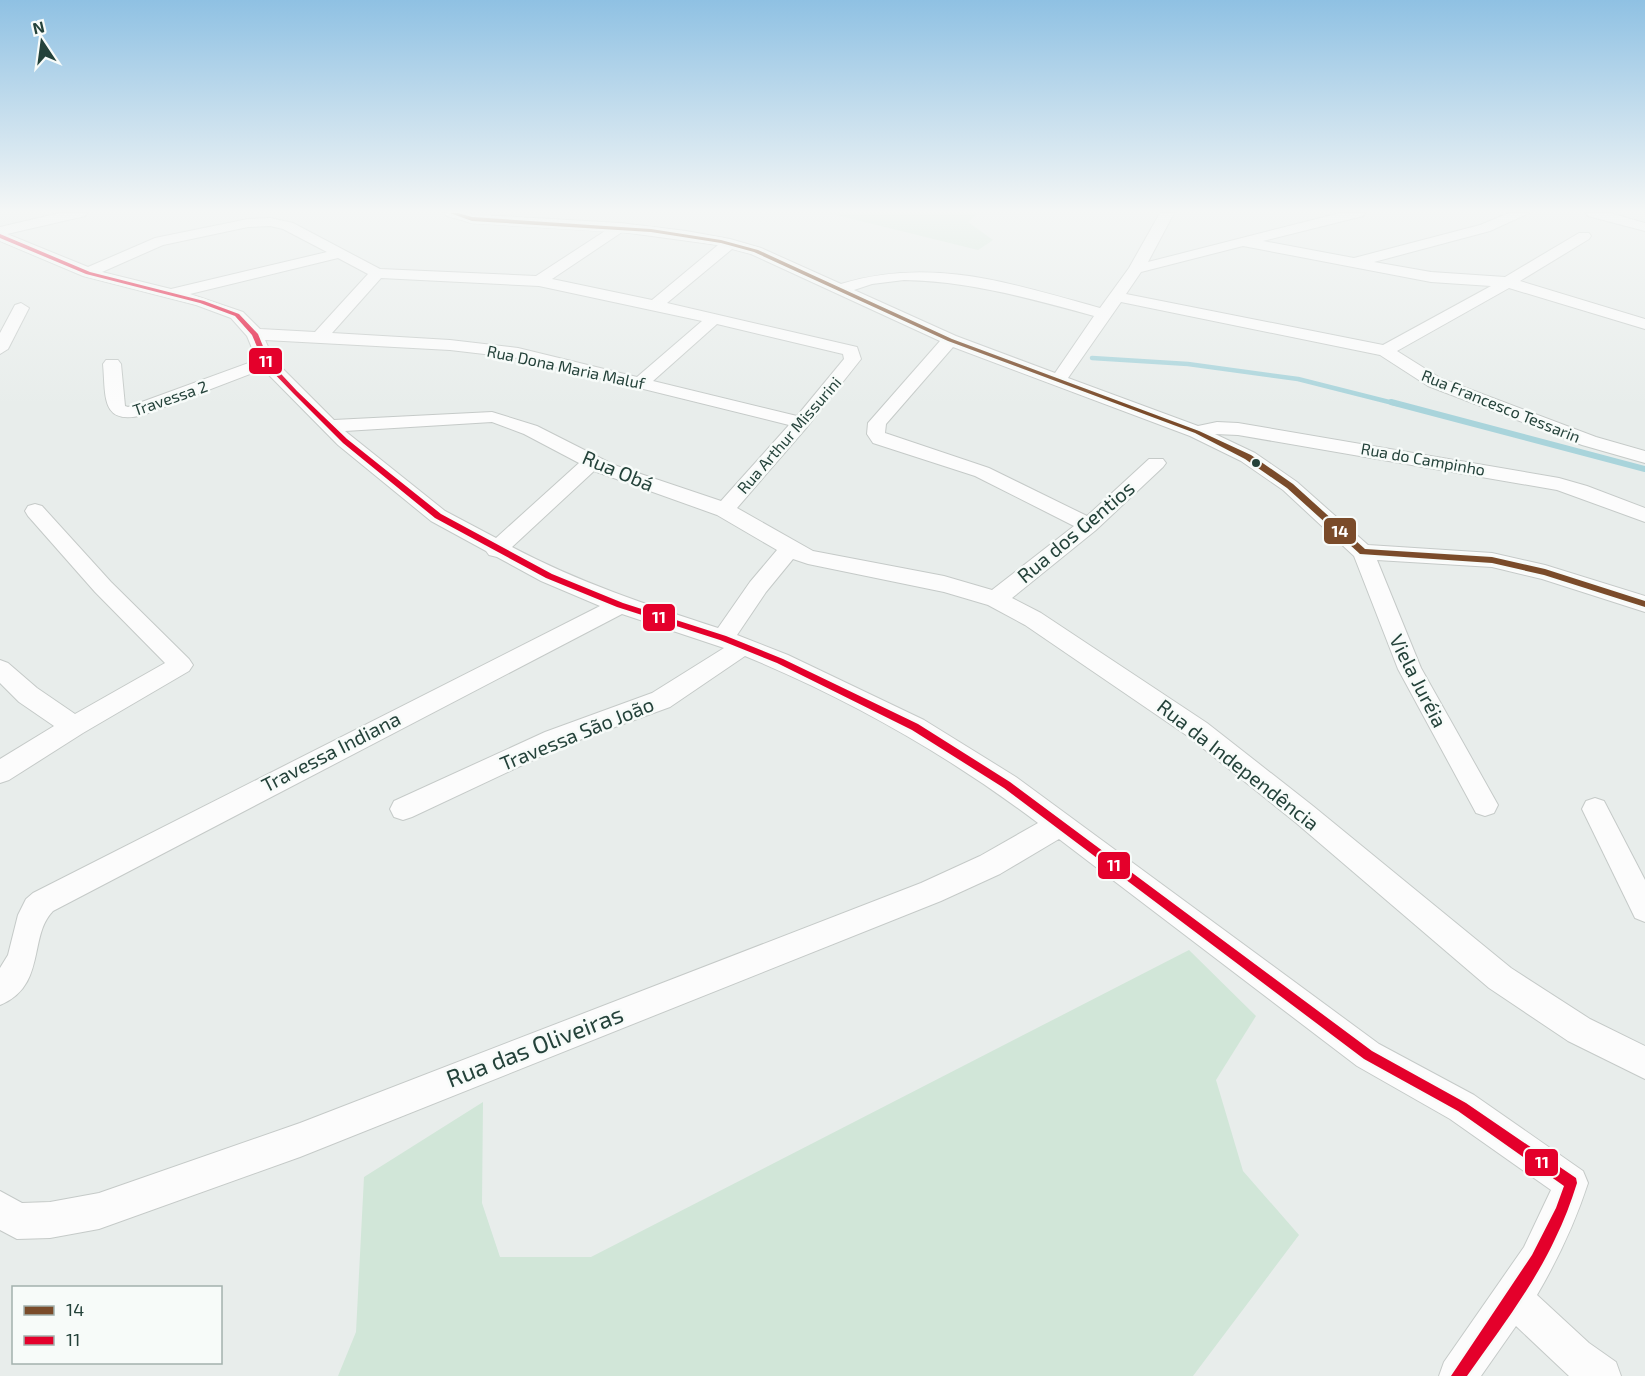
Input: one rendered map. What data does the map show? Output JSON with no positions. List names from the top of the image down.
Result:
{
  "streets": {
    "street": [
      "Rua Dona Maria Maluf",
      "Travessa 2",
      "Rua Francesco Tessarin",
      "Rua Arthur Missurini",
      "Rua do Campinho",
      "Rua Obá",
      "Rua dos Gentios",
      "Viela Juréia",
      "Travessa São João",
      "Travessa Indiana",
      "Rua da Independência",
      "Rua das Oliveiras"
    ]
  },
  "crossings": [
    ["Rua Dona Maria Maluf", "Rua Arthur Missurini"],
    ["Rua Arthur Missurini", "Rua Obá"],
    ["Rua Obá", "Rua da Independência"],
    ["Rua dos Gentios", "Rua da Independência"]
  ],
  "lines": ["transit line 14", "transit line 11"],
  "legend": ["14", "11"],
  "north": "top"
}
